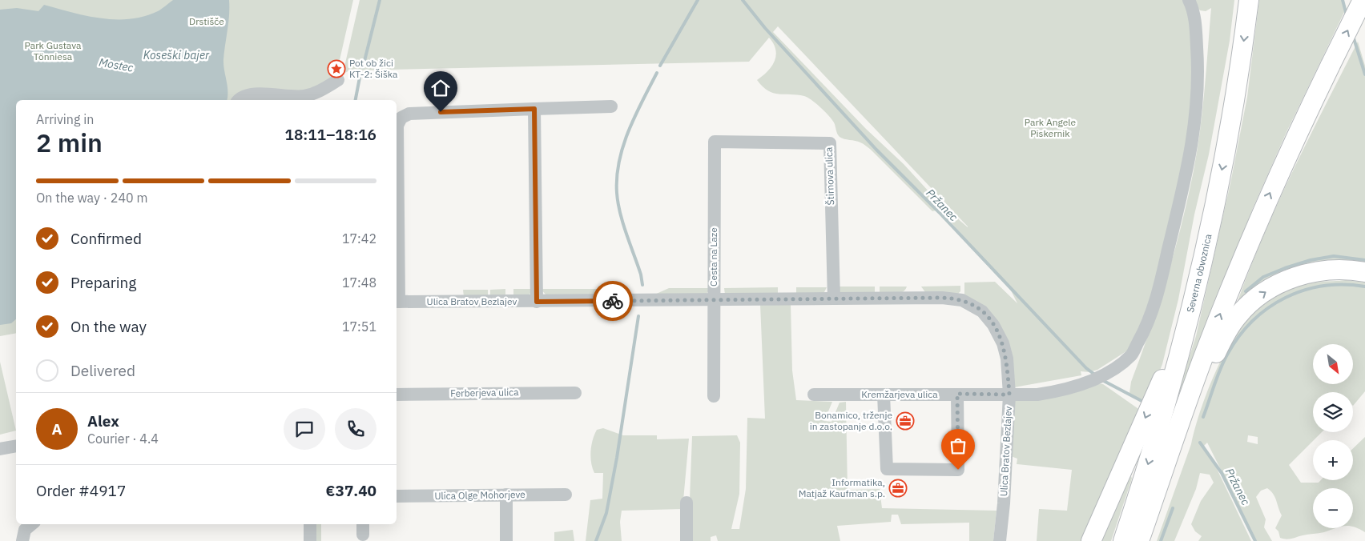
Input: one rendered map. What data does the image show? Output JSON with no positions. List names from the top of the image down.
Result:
{
  "streets": {
    "highway": ["Severna obvoznica"],
    "street": [
      "Štirnova ulica",
      "Cesta na Laze",
      "Ulica Bratov Bezlajev",
      "Ferberjeva ulica",
      "Kremžarjeva ulica",
      "Ulica Olge Mohorjeve"
    ]
  },
  "crossings": [
    ["Štirnova ulica", "Cesta na Laze"],
    ["Štirnova ulica", "Ulica Bratov Bezlajev"],
    ["Cesta na Laze", "Ulica Bratov Bezlajev"],
    ["Ulica Bratov Bezlajev", "Kremžarjeva ulica"]
  ],
  "water": ["Koseški bajer", "Mostec", "Pržanec"],
  "parks": ["Drstišče", "Park Gustava Tönniesa", "Park Angele Piskernik"],
  "places": {
    "place": ["Pot ob žici KT-2: Šiška"],
    "office": ["Bonamico, trženje in zastopanje d.o.o.", "Informatika, Matjaž Kaufman s.p."]
  },
  "north": "bottom right",
  "page": {
    "heading": ["2 min", "Arriving in", "18:11–18:16"],
    "panel": [
      "Alex",
      "Courier · 4.4",
      "Order #4917",
      "€37.40"
    ],
    "bar": "On the way · 240 m",
    "list": [
      ["Confirmed", "17:42"],
      ["Preparing", "17:48"],
      ["On the way", "17:51"],
      "Delivered"
    ],
    "map_buttons": ["+", "−"],
    "round": "A"
  }
}
